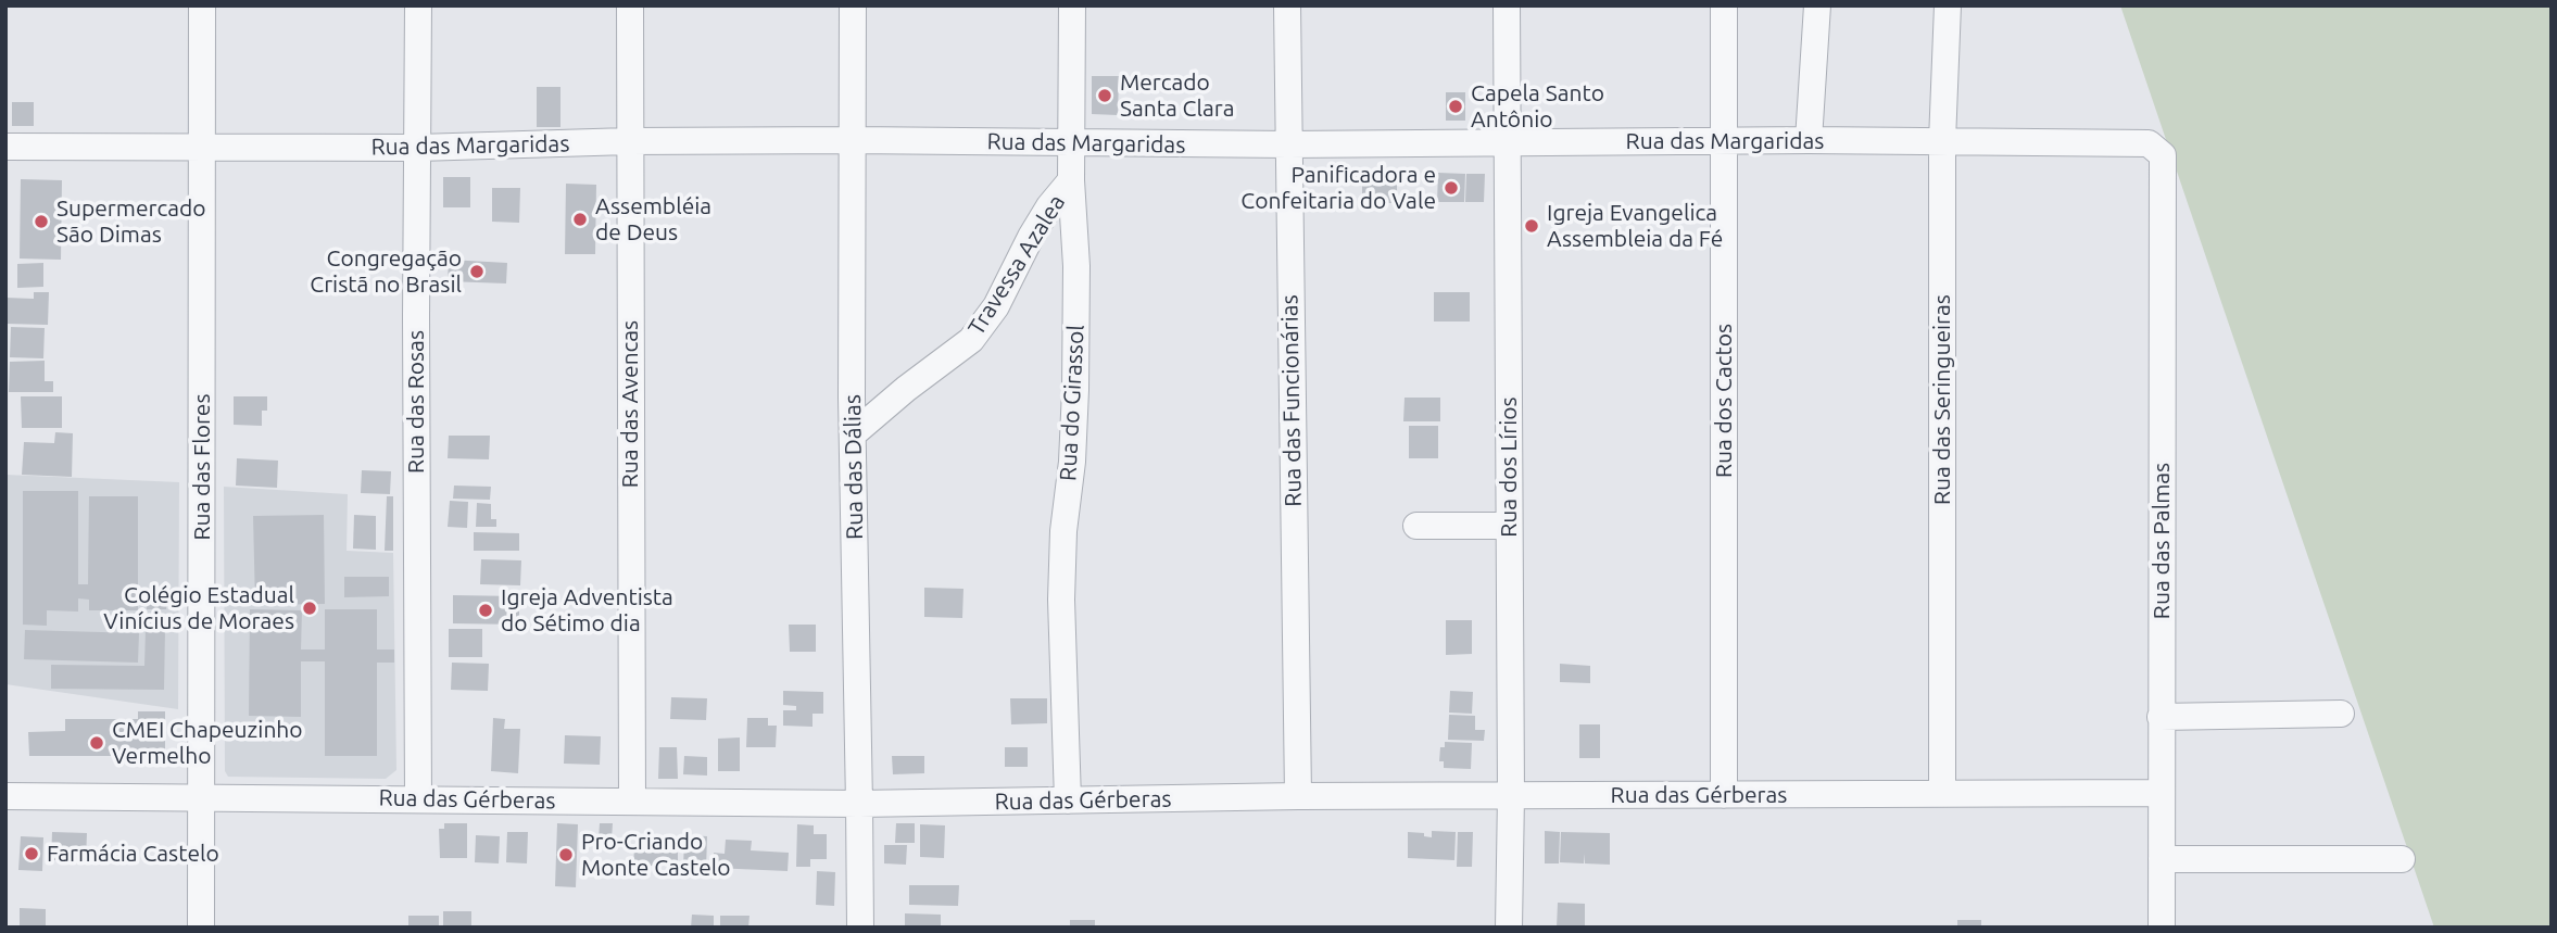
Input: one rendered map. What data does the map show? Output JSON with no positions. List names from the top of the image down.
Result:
{
  "streets": {
    "street": [
      "Rua das Margaridas",
      "Travessa Azalea",
      "Rua das Seringueiras",
      "Rua das Funcionárias",
      "Rua dos Cactos",
      "Rua das Rosas",
      "Rua do Girassol",
      "Rua das Avencas",
      "Rua das Flores",
      "Rua das Dálias",
      "Rua dos Lírios",
      "Rua das Palmas",
      "Rua das Gérberas"
    ]
  },
  "crossings": [
    ["Rua das Margaridas", "Rua das Seringueiras"],
    ["Rua das Margaridas", "Rua das Funcionárias"],
    ["Rua das Margaridas", "Rua dos Cactos"],
    ["Rua das Margaridas", "Rua das Rosas"],
    ["Rua das Margaridas", "Rua do Girassol"],
    ["Rua das Margaridas", "Rua das Avencas"],
    ["Rua das Margaridas", "Rua das Flores"],
    ["Rua das Margaridas", "Rua das Dálias"],
    ["Rua das Margaridas", "Rua dos Lírios"],
    ["Rua das Margaridas", "Rua das Palmas"],
    ["Travessa Azalea", "Rua do Girassol"],
    ["Travessa Azalea", "Rua das Dálias"],
    ["Rua das Seringueiras", "Rua das Gérberas"],
    ["Rua das Funcionárias", "Rua das Gérberas"],
    ["Rua dos Cactos", "Rua das Gérberas"],
    ["Rua das Rosas", "Rua das Gérberas"],
    ["Rua do Girassol", "Rua das Gérberas"],
    ["Rua das Avencas", "Rua das Gérberas"],
    ["Rua das Flores", "Rua das Gérberas"],
    ["Rua das Dálias", "Rua das Gérberas"],
    ["Rua dos Lírios", "Rua das Gérberas"],
    ["Rua das Palmas", "Rua das Gérberas"]
  ],
  "places": [
    "Mercado Santa Clara",
    "Capela Santo Antônio",
    "Panificadora e Confeitaria do Vale",
    "Assembléia de Deus",
    "Supermercado São Dimas",
    "Igreja Evangelica Assembleia da Fé",
    "Congregação Cristã no Brasil",
    "Colégio Estadual Vinícius de Moraes",
    "Igreja Adventista do Sétimo dia",
    "CMEI Chapeuzinho Vermelho",
    "Farmácia Castelo",
    "Pro-Criando Monte Castelo"
  ]
}
